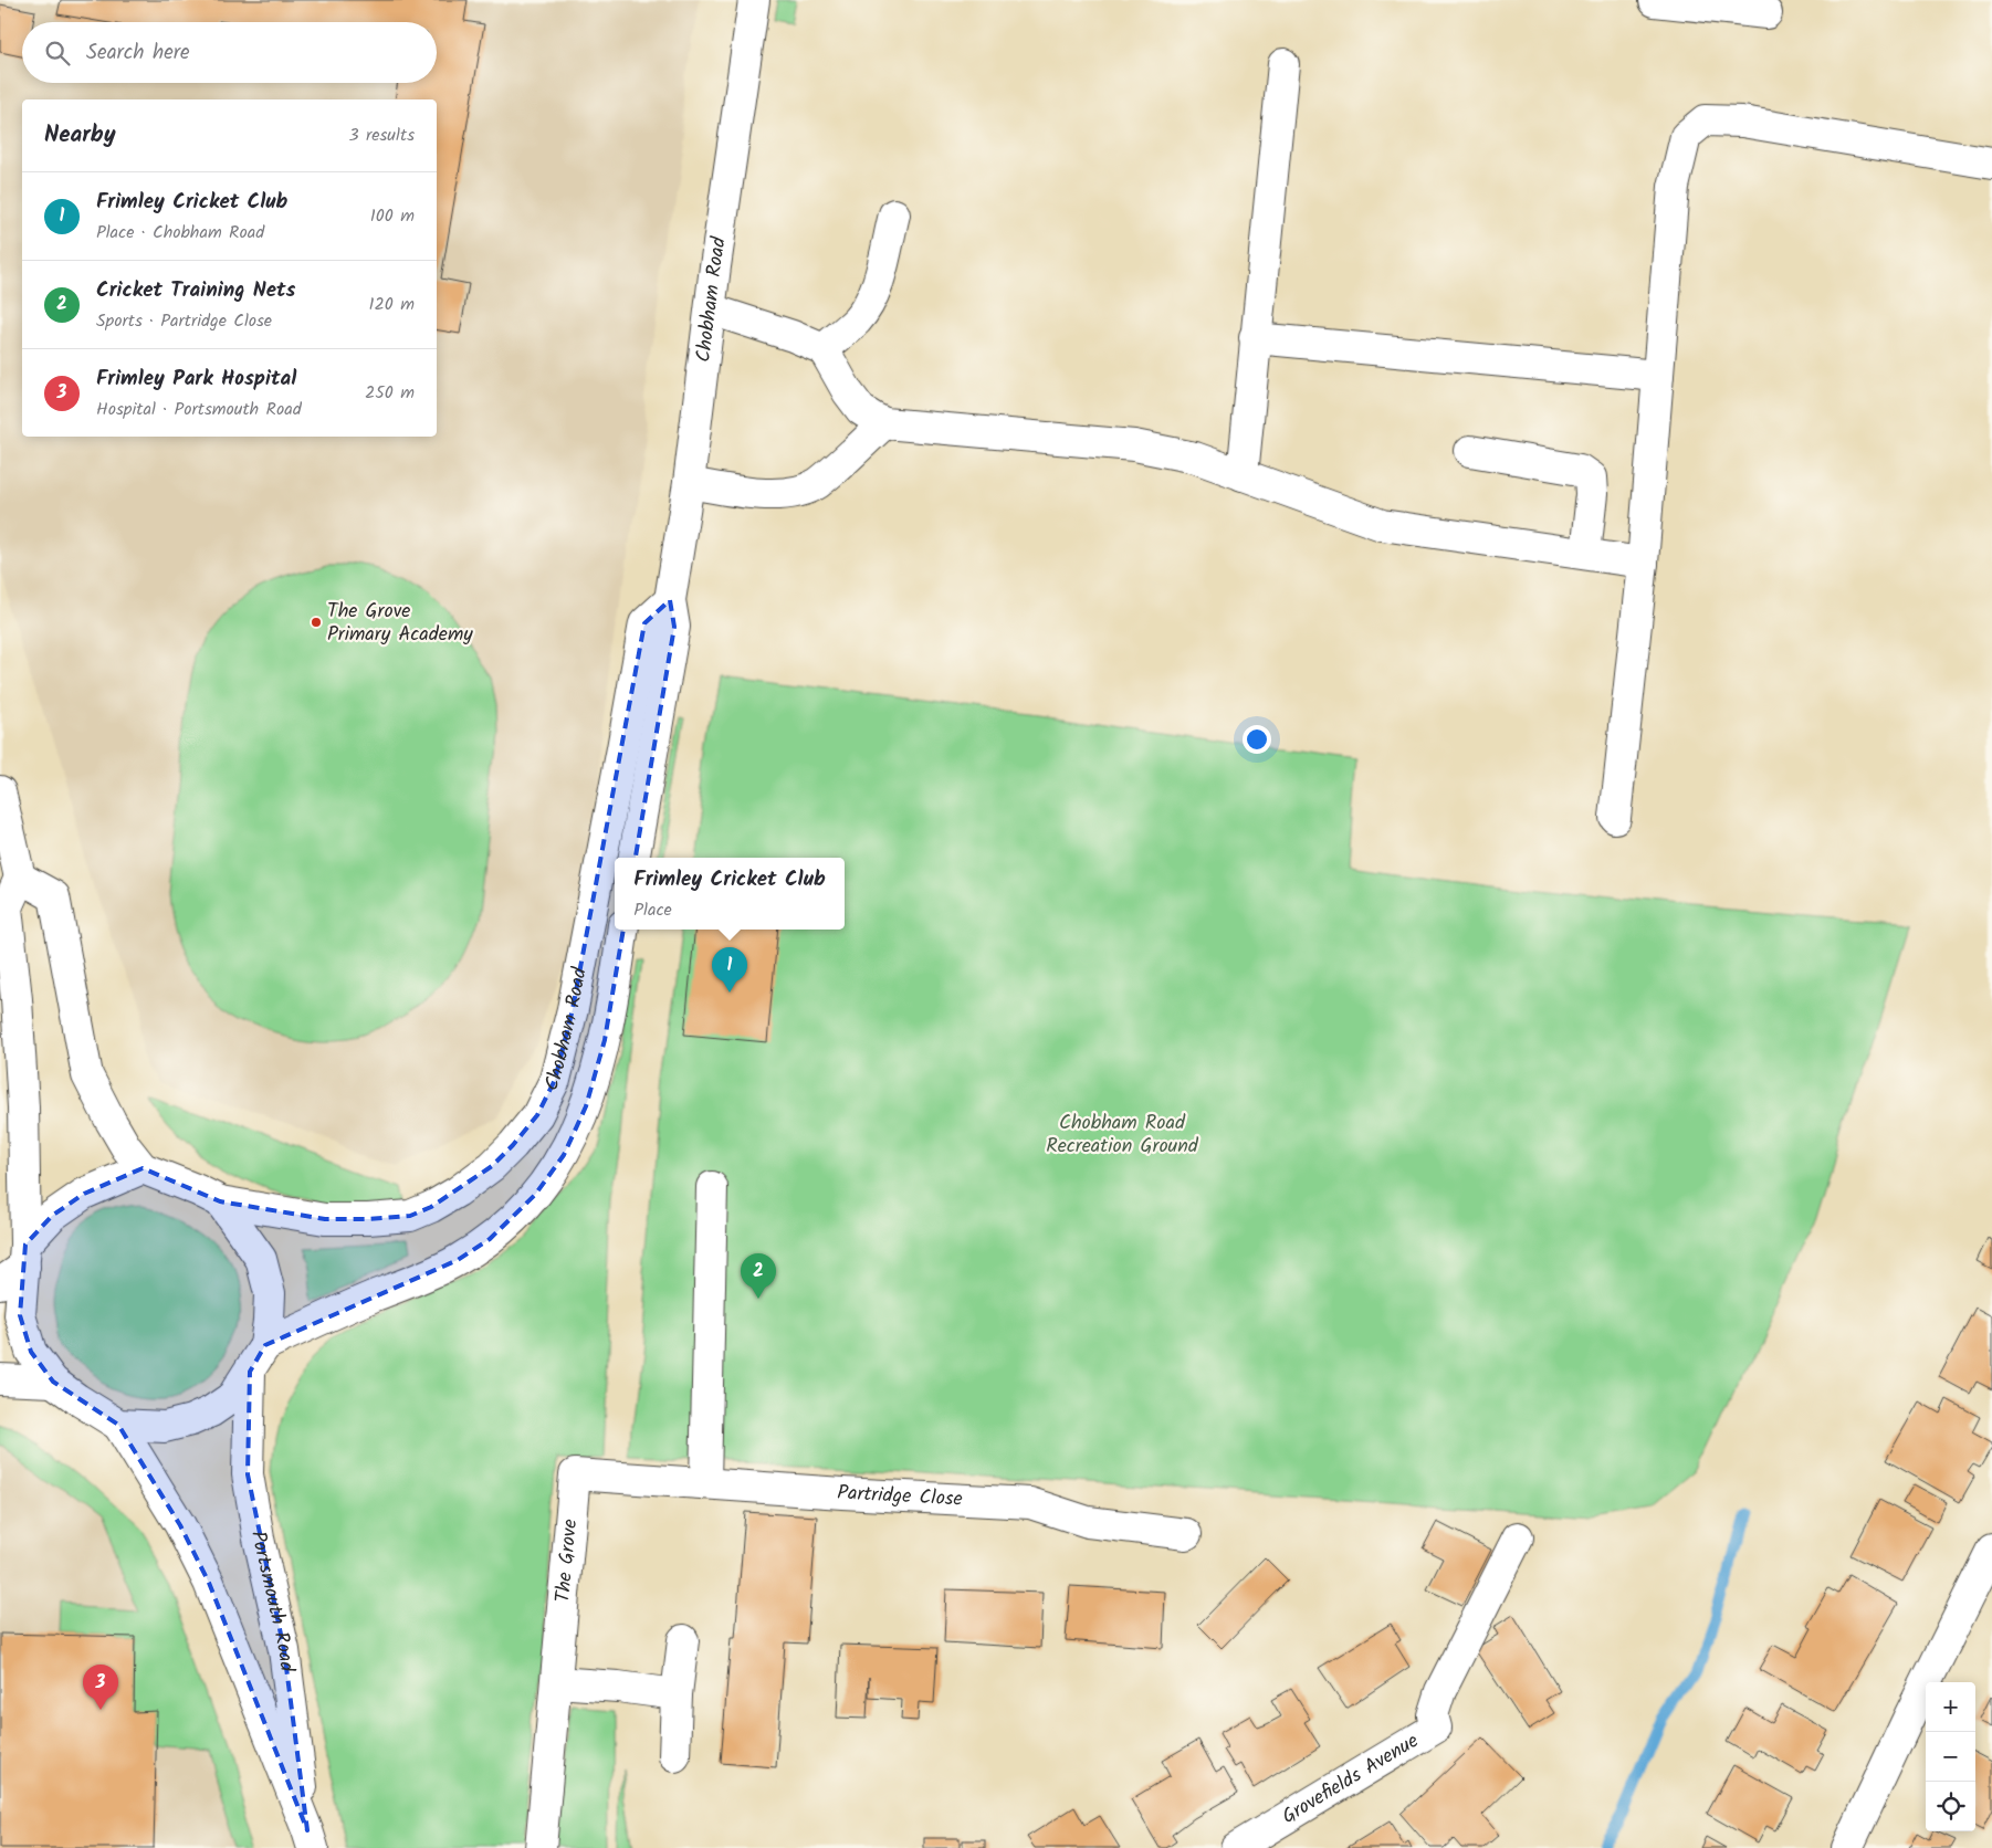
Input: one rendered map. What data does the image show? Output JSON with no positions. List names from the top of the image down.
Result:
{
  "streets": {
    "main road": [
      "Chobham Road",
      "Partridge Close",
      "The Grove",
      "Portsmouth Road",
      "Grovefields Avenue"
    ]
  },
  "crossings": [
    ["Partridge Close", "The Grove"]
  ],
  "parks": ["Chobham Road Recreation Ground"],
  "places": ["The Grove Primary Academy"],
  "page": {
    "search": "Search here",
    "heading": ["Nearby", "3 results"],
    "list": [
      {
        "mark": "1",
        "name": "Frimley Cricket Club",
        "note": "Place · Chobham Road",
        "value": "100 m"
      },
      {
        "mark": "2",
        "name": "Cricket Training Nets",
        "note": "Sports · Partridge Close",
        "value": "120 m"
      },
      {
        "mark": "3",
        "name": "Frimley Park Hospital",
        "note": "Hospital · Portsmouth Road",
        "value": "250 m"
      }
    ],
    "popup": ["Frimley Cricket Club", "Place"],
    "pins": ["1", "2", "3"],
    "map_buttons": ["+", "−"]
  }
}
